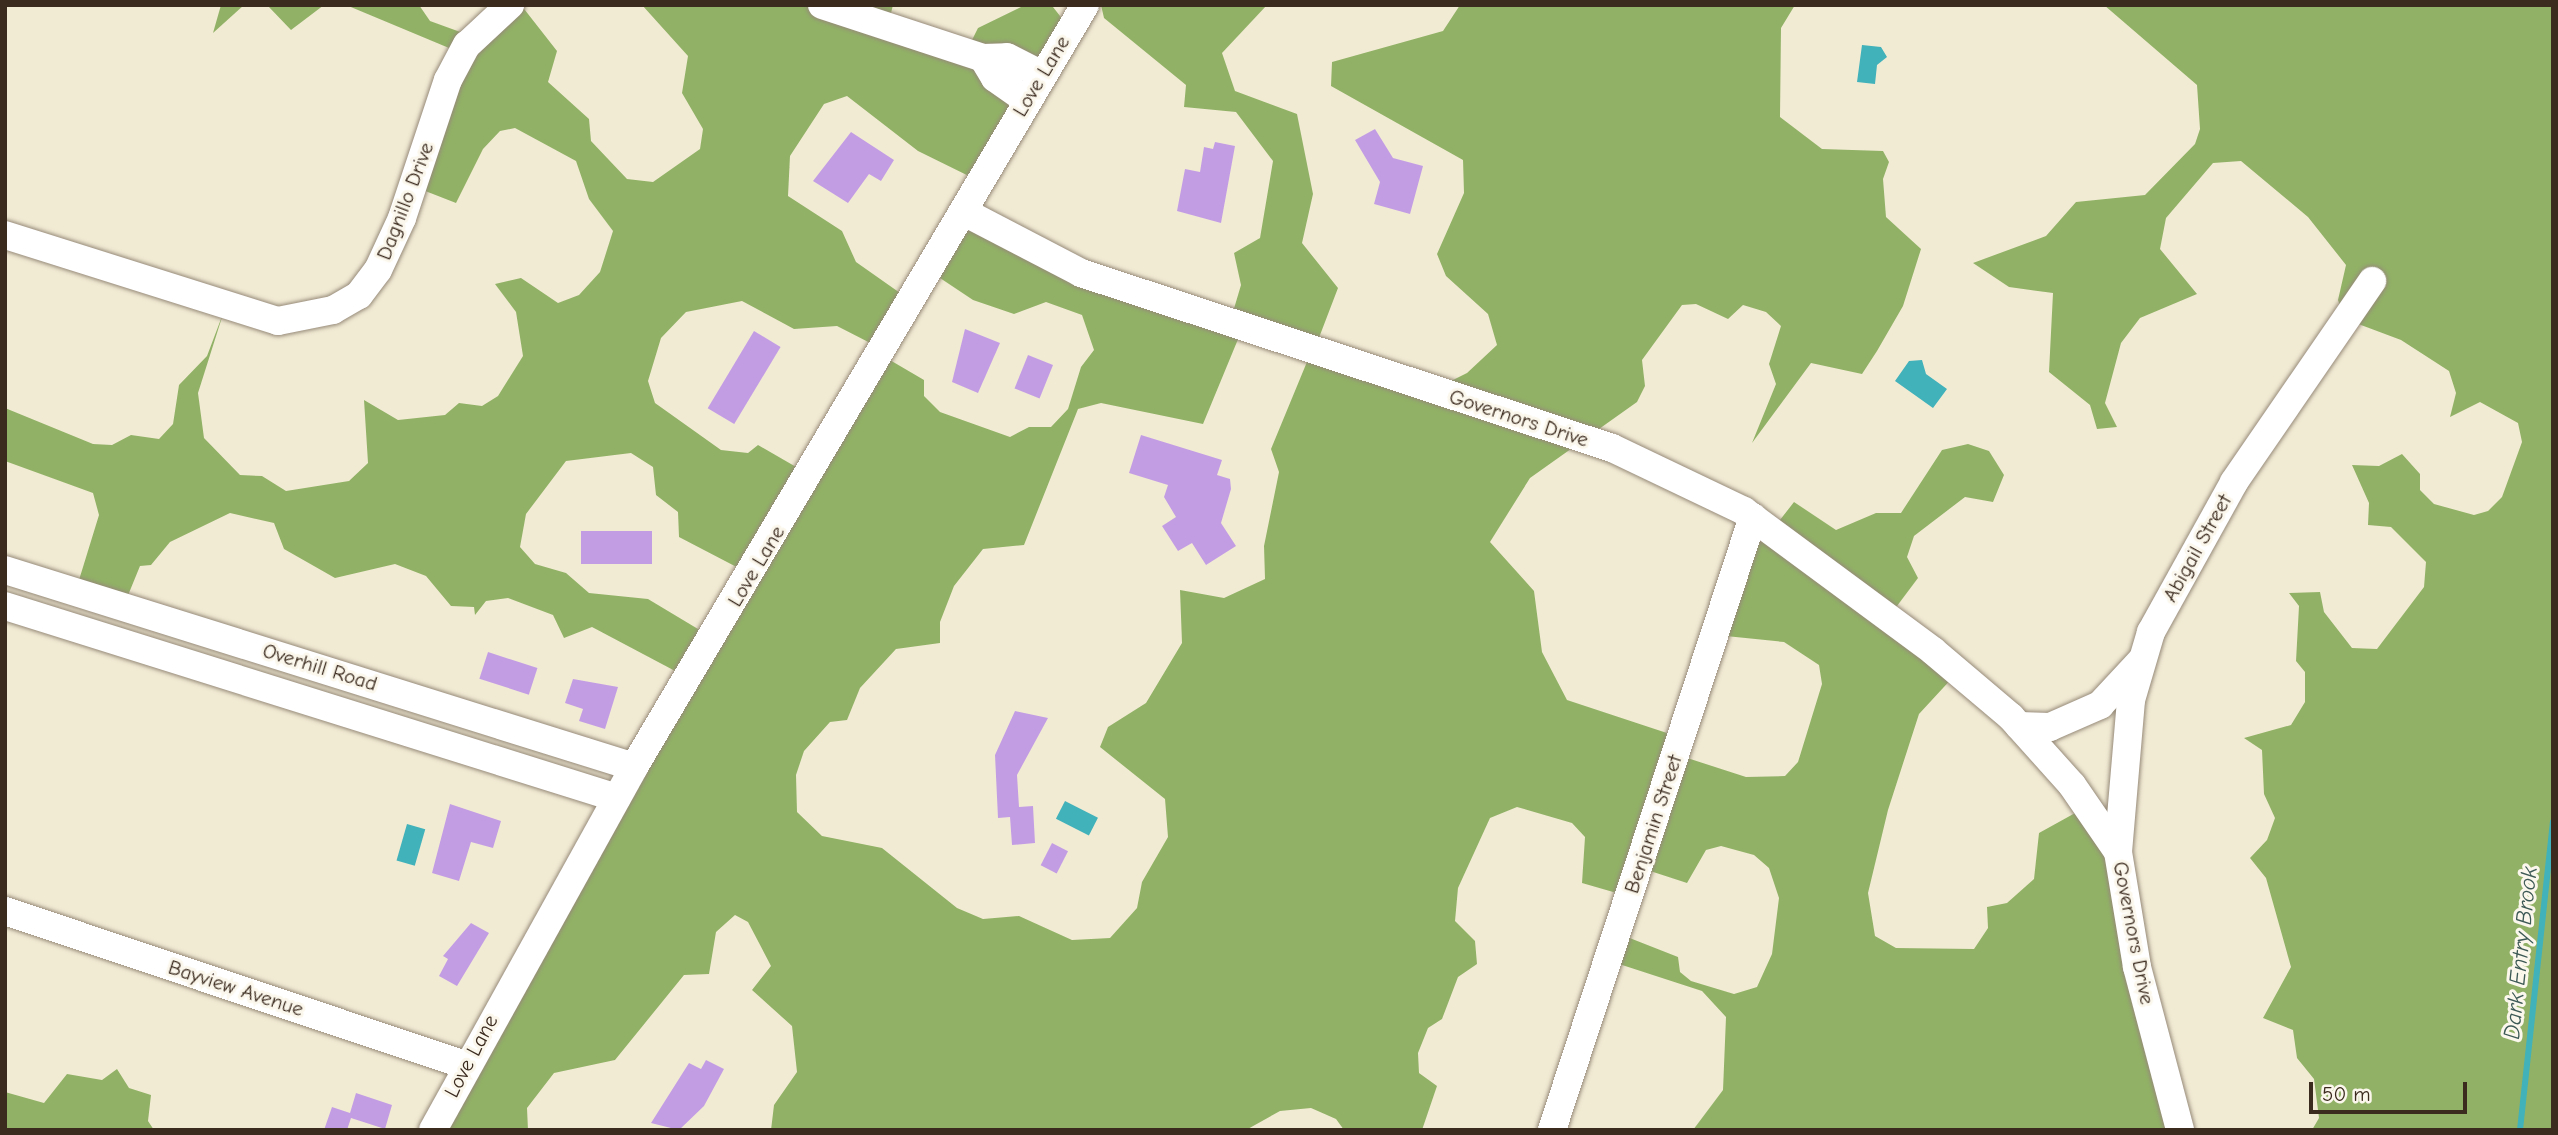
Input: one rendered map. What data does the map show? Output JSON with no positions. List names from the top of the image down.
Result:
{
  "streets": {
    "street": [
      "Love Lane",
      "Dagnillo Drive",
      "Governors Drive",
      "Abigail Street",
      "Overhill Road",
      "Benjamin Street",
      "Bayview Avenue"
    ]
  },
  "crossings": [
    ["Love Lane", "Governors Drive"],
    ["Love Lane", "Overhill Road"],
    ["Love Lane", "Bayview Avenue"],
    ["Governors Drive", "Abigail Street"],
    ["Governors Drive", "Benjamin Street"]
  ],
  "water": ["Dark Entry Brook"],
  "scale_bar": "50 m"
}
